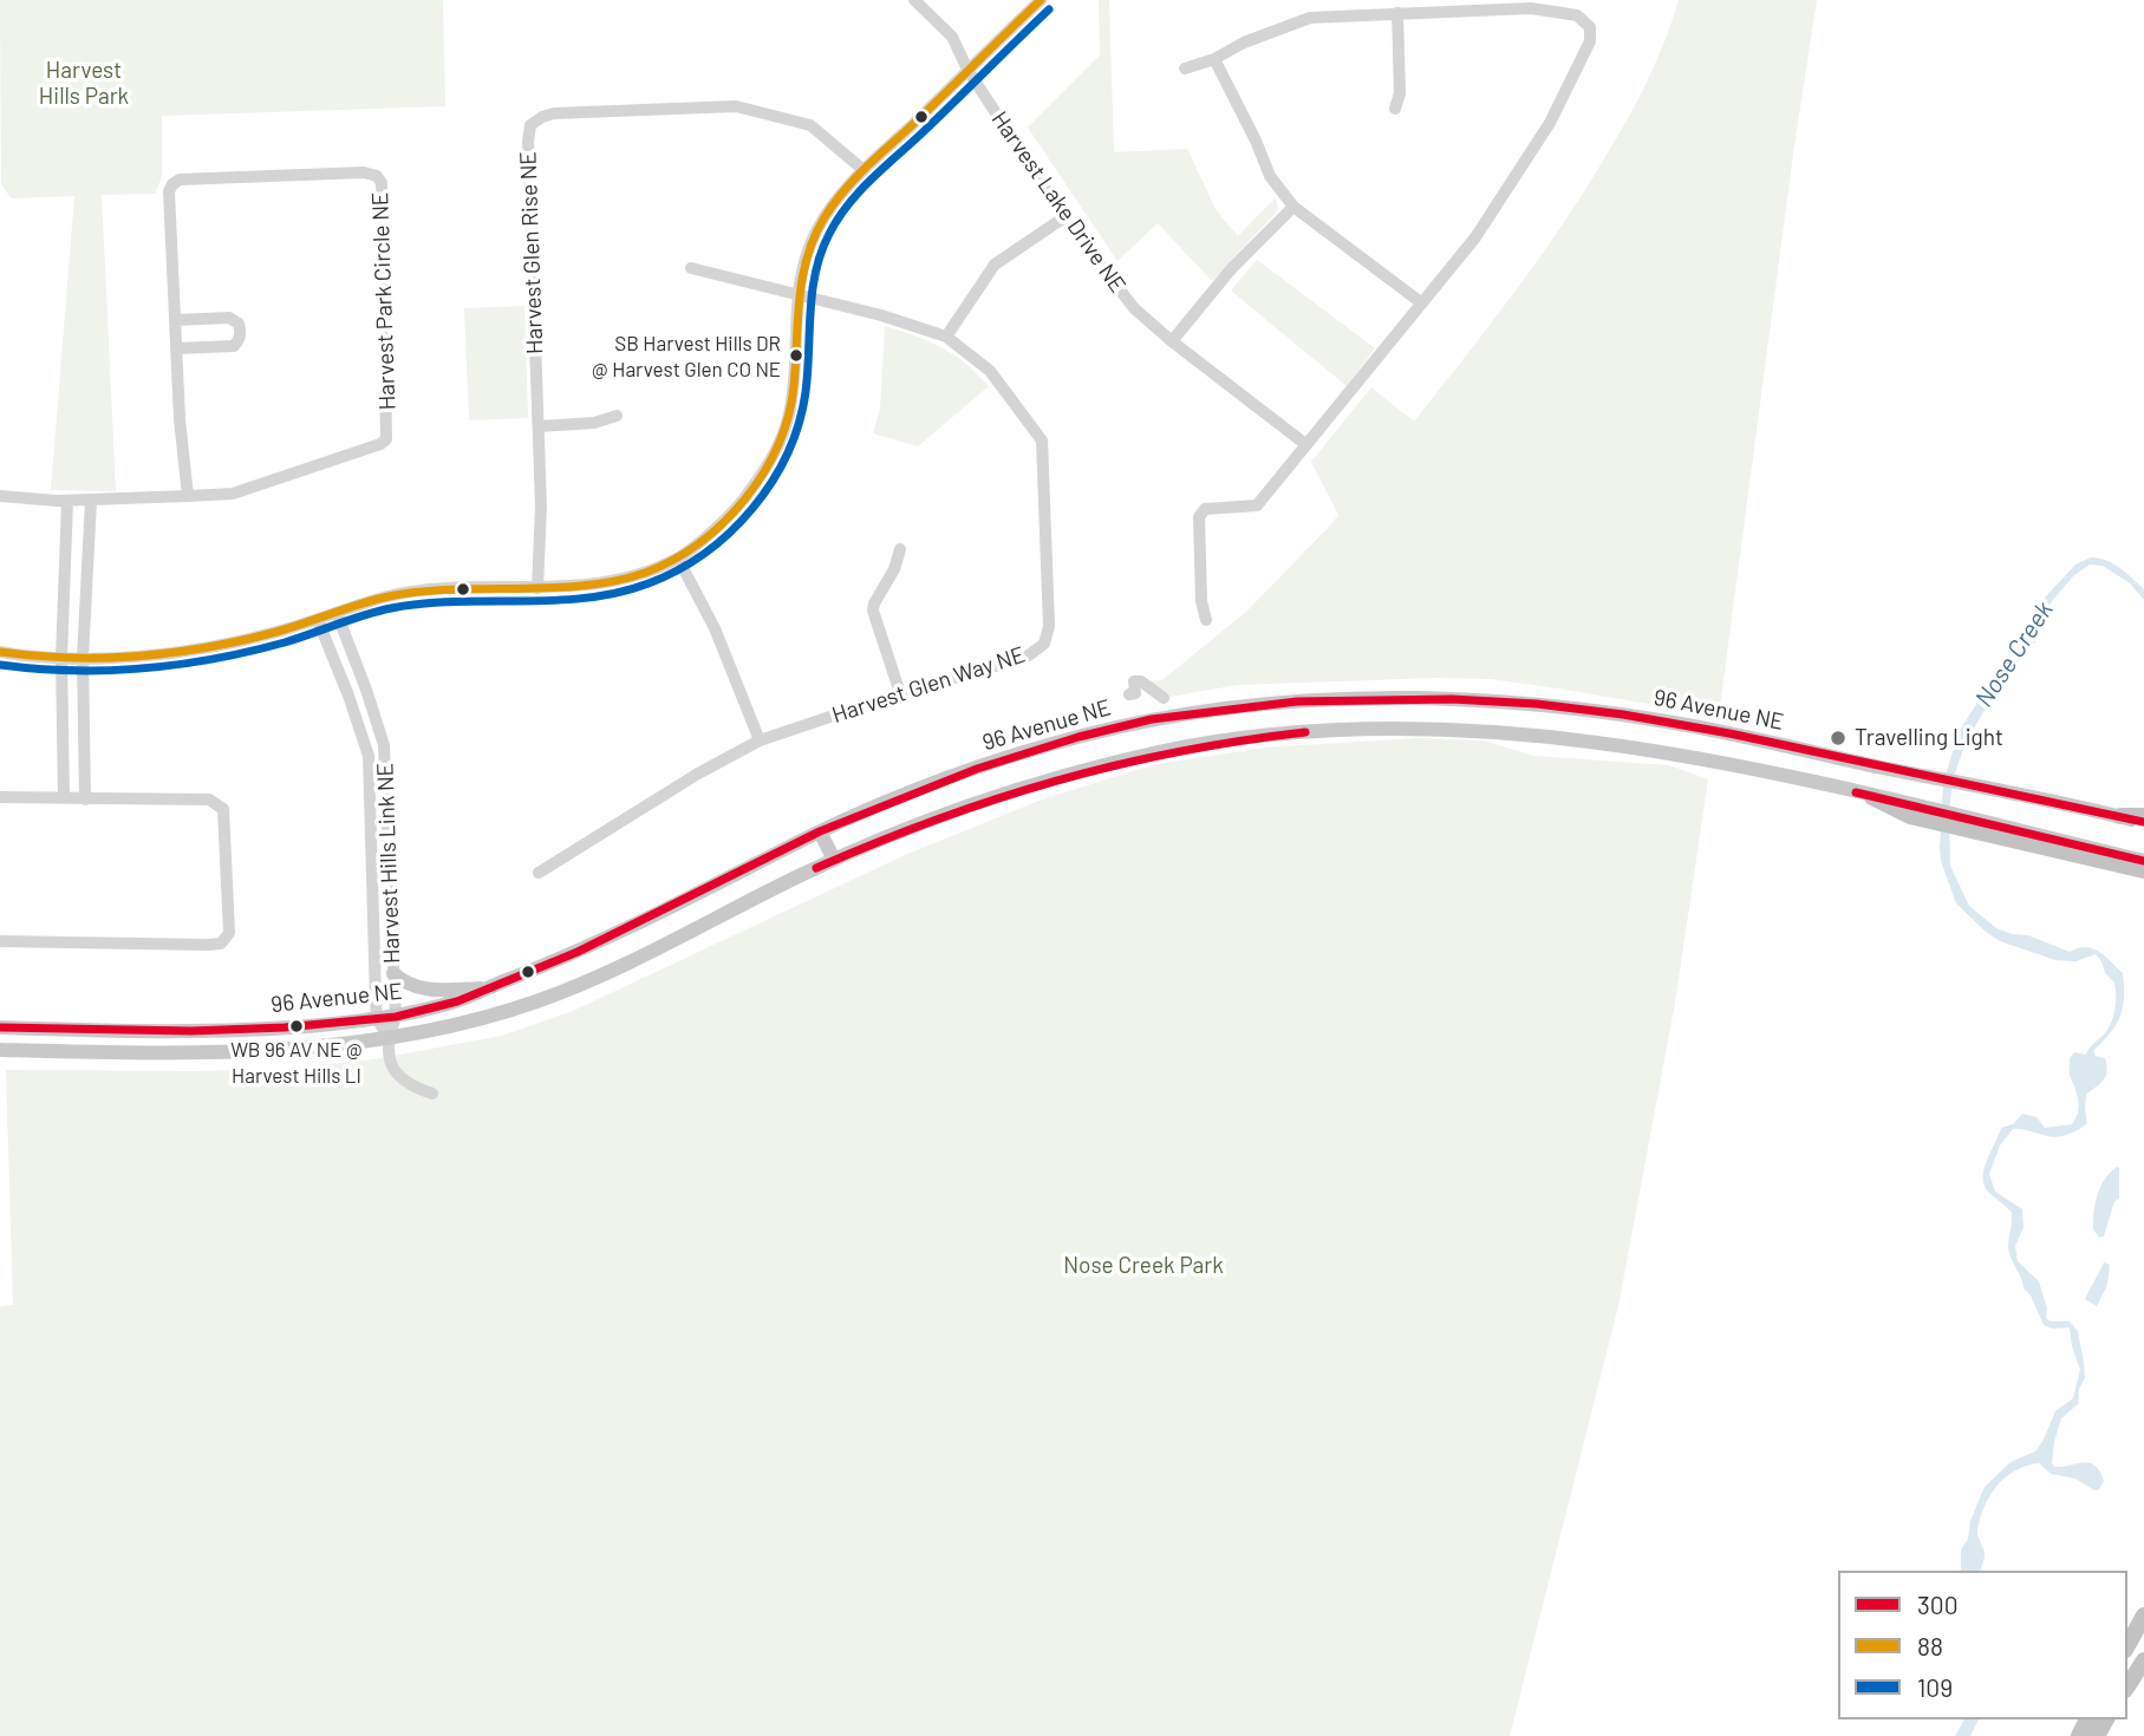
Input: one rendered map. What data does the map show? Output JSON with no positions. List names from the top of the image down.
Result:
{
  "streets": {
    "main road": ["96 Avenue NE"],
    "street": [
      "Harvest Lake Drive NE",
      "Harvest Glen Rise NE",
      "Harvest Park Circle NE",
      "Harvest Glen Way NE",
      "Harvest Hills Link NE"
    ]
  },
  "crossings": [
    ["96 Avenue NE", "Harvest Hills Link NE"]
  ],
  "water": ["Nose Creek"],
  "parks": ["Harvest Hills Park", "Nose Creek Park"],
  "places": ["SB Harvest Hills DR @ Harvest Glen CO NE", "Travelling Light", "WB 96 AV NE @ Harvest Hills LI"],
  "lines": ["transit line 88", "transit line 109", "transit line 300"],
  "legend": ["300", "88", "109"]
}
